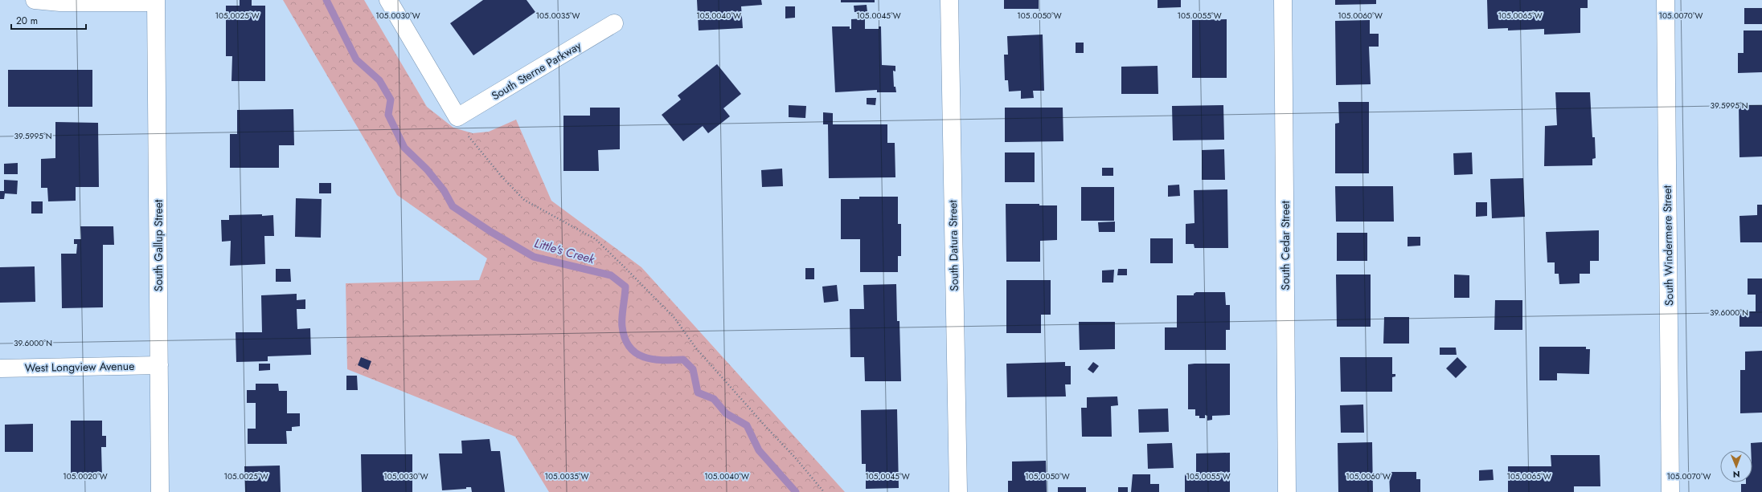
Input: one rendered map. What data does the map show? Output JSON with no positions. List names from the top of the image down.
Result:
{
  "streets": {
    "street": [
      "South Sterne Parkway",
      "South Gallup Street",
      "South Datura Street",
      "South Cedar Street",
      "South Windermere Street",
      "West Longview Avenue"
    ]
  },
  "crossings": [
    ["South Gallup Street", "West Longview Avenue"]
  ],
  "water": ["Little's Creek"],
  "scale_bar": "20 m",
  "north": "bottom",
  "coordinates": [
    "105.0025°W",
    "105.0030°W",
    "105.0035°W",
    "105.0040°W",
    "105.0045°W",
    "105.0050°W",
    "105.0055°W",
    "105.0060°W",
    "105.0065°W",
    "105.0070°W",
    "39.5995°N",
    "39.6000°N",
    "105.0020°W"
  ]
}
